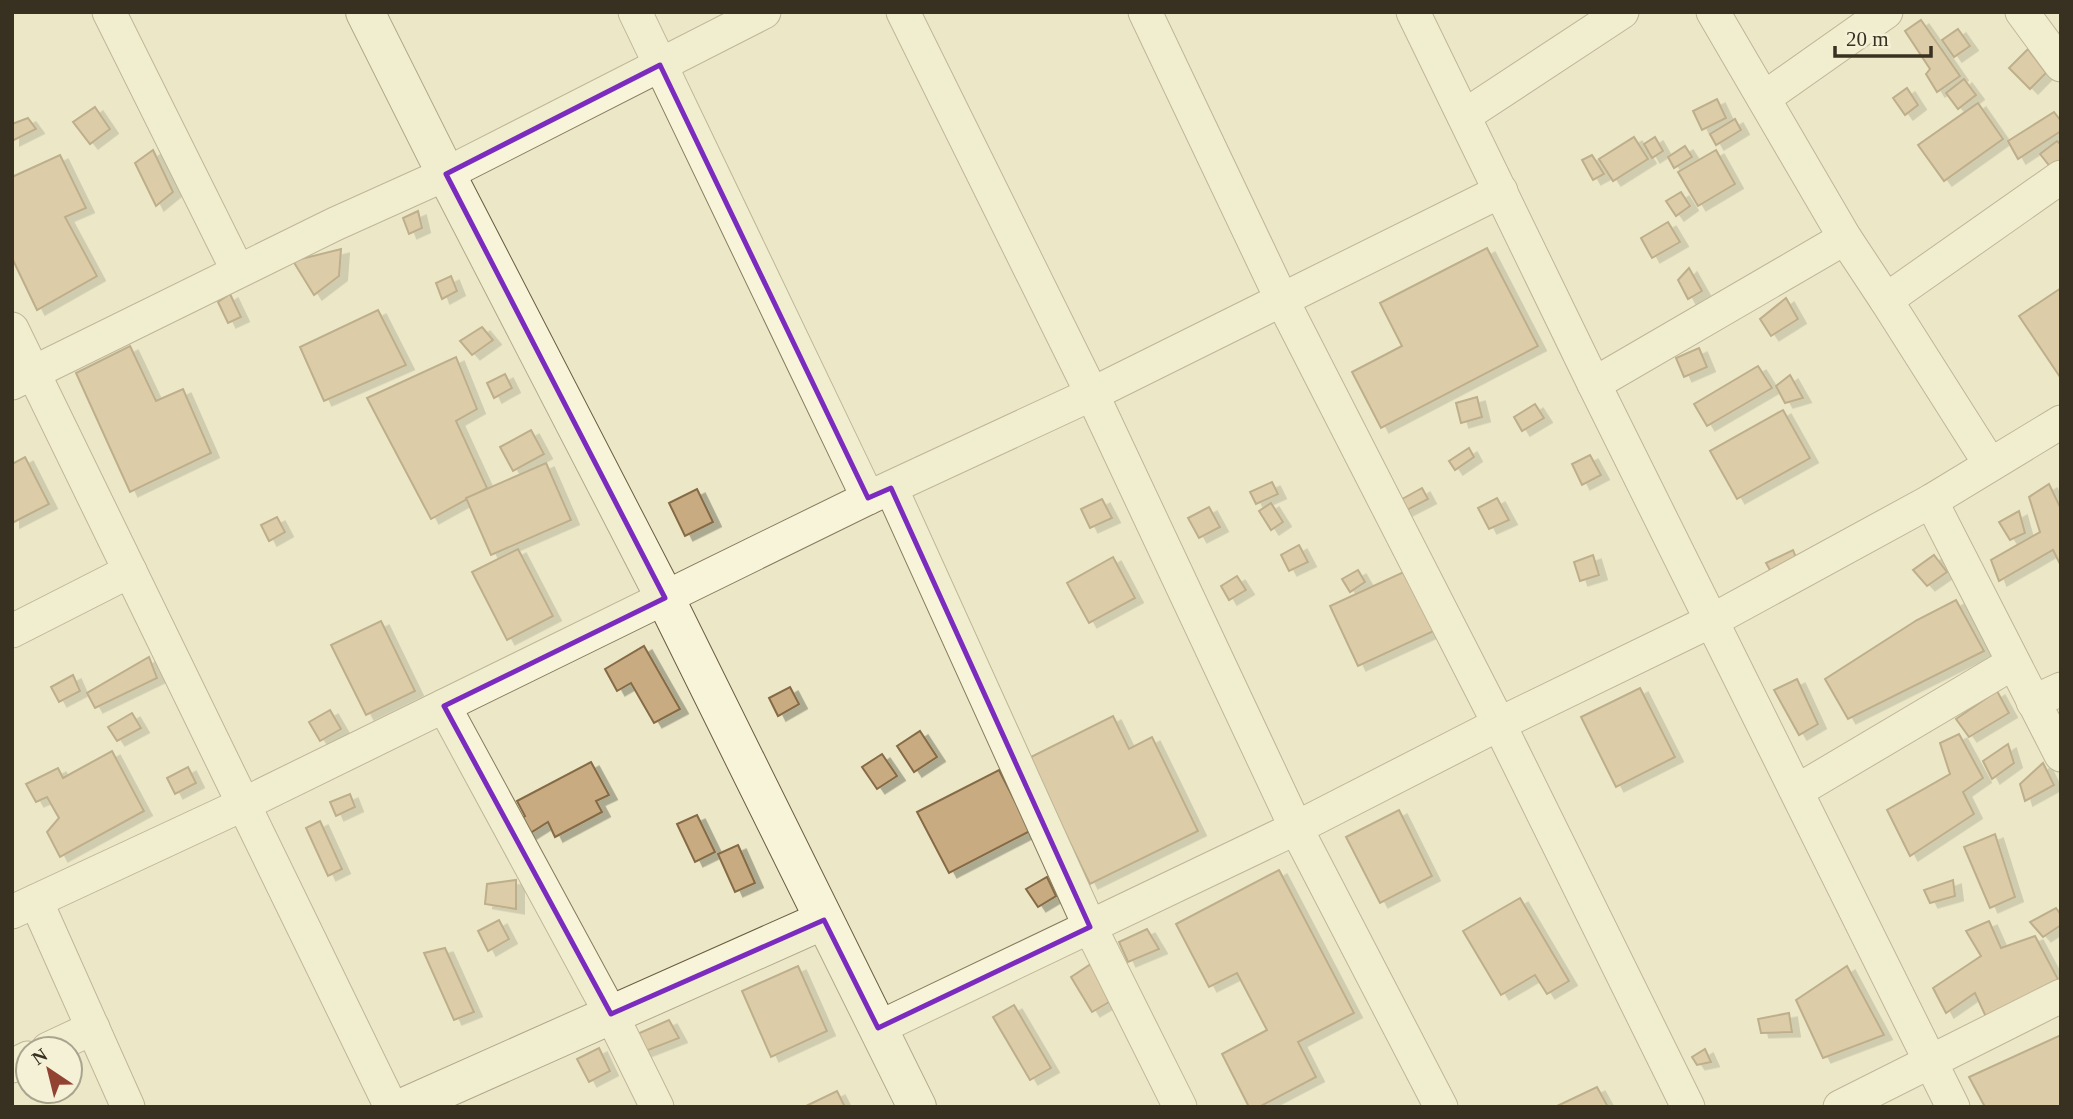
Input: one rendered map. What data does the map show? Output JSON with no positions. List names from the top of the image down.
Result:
{
  "scale_bar": "20 m",
  "north": "top left"
}
